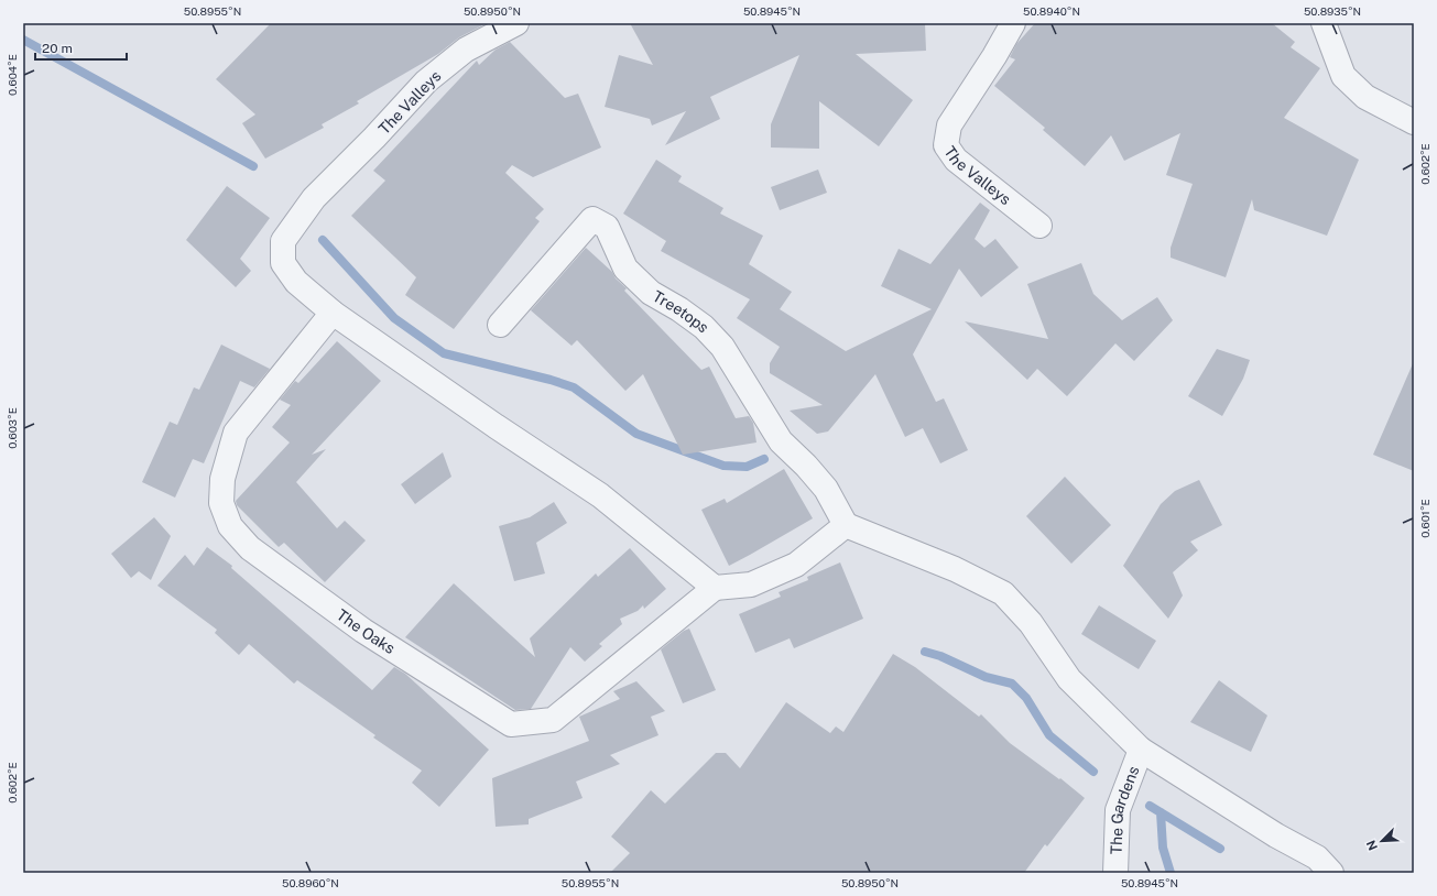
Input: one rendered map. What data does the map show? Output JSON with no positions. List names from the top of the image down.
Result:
{
  "streets": {
    "street": [
      "The Valleys",
      "Treetops",
      "The Oaks",
      "The Gardens"
    ]
  },
  "crossings": [
    ["The Valleys", "The Oaks"]
  ],
  "scale_bar": "20 m",
  "north": "bottom left",
  "coordinates": [
    "50.8955°N",
    "50.8950°N",
    "50.8945°N",
    "50.8940°N",
    "50.8935°N",
    "0.604°E",
    "0.602°E",
    "0.603°E",
    "0.601°E",
    "50.8960°N"
  ]
}
